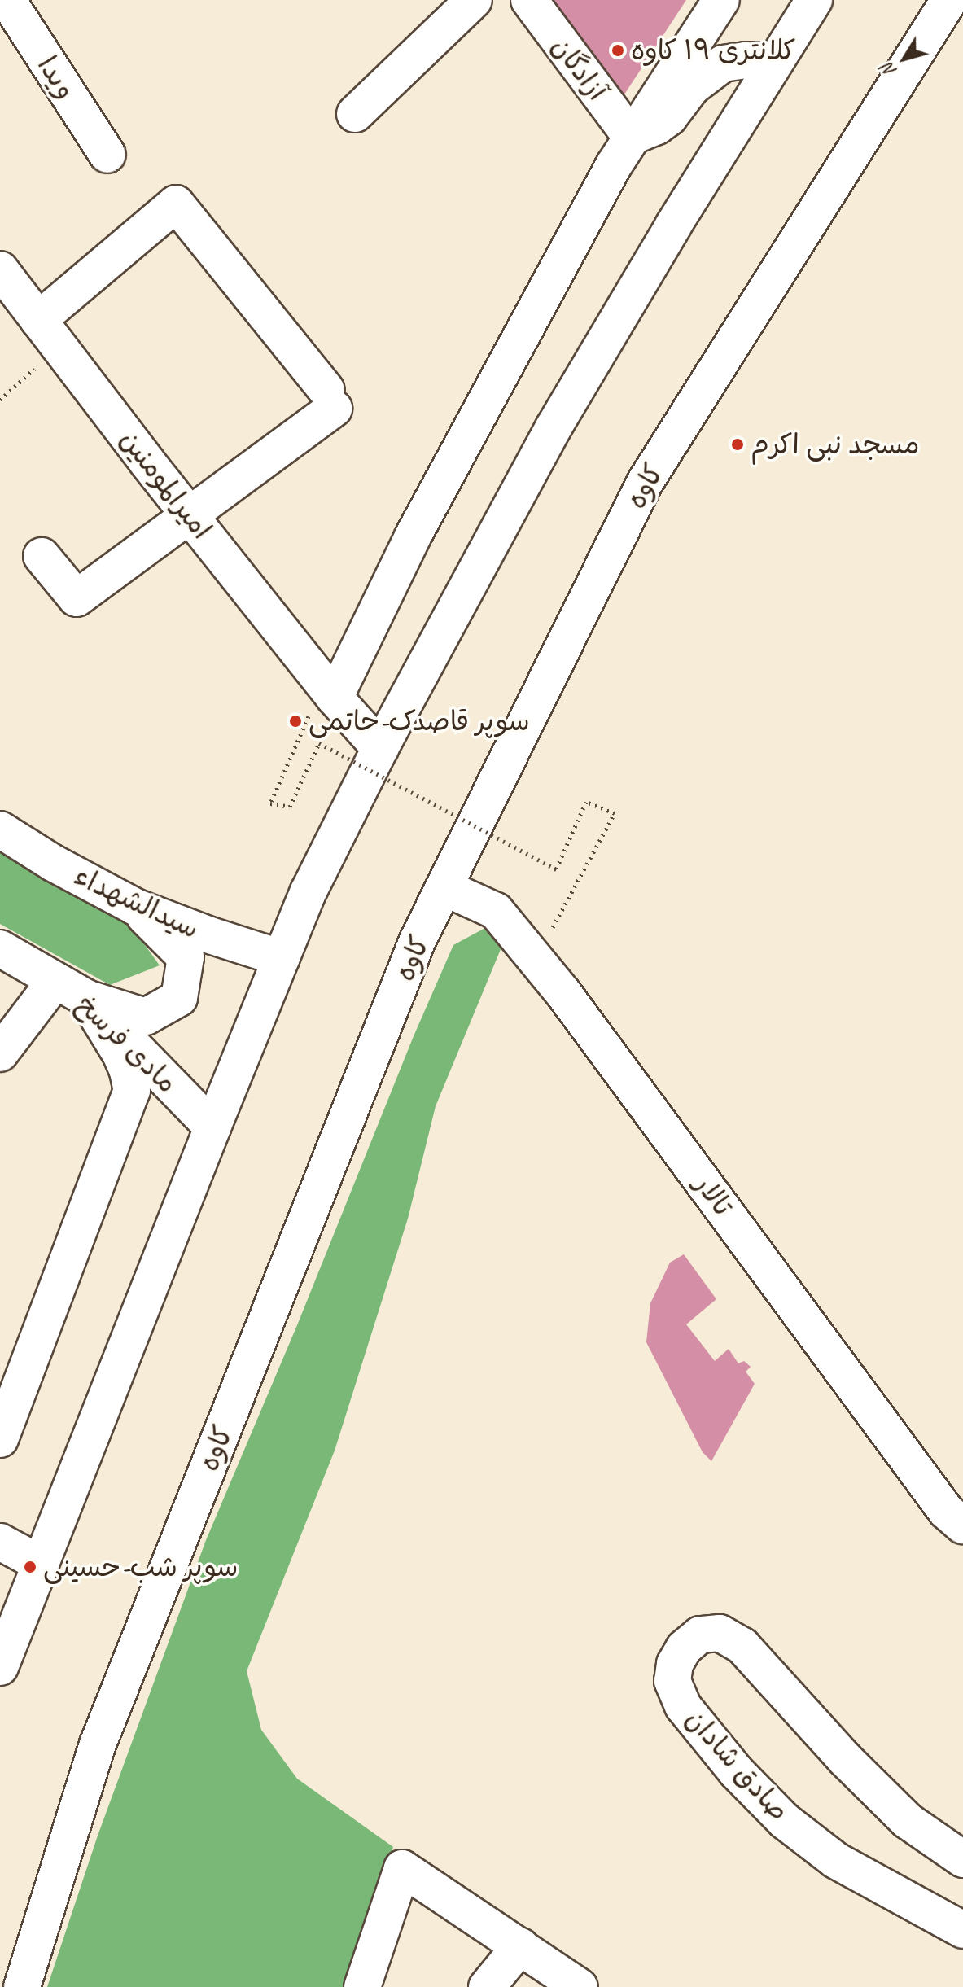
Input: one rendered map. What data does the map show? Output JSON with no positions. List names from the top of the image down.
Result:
{
  "streets": {
    "street": [
      "آزادگان",
      "ویدا",
      "امیرالمومنین",
      "کاوه",
      "سیدالشهداء",
      "مادی فرسخ",
      "تالار",
      "صادق شادان"
    ]
  },
  "crossings": [
    ["کاوه", "تالار"]
  ],
  "places": [
    "کلانتری ۱۹ کاوه",
    "مسجد نبی اکرم",
    "سوپر قاصدک-حاتمی",
    "سوپر شب-حسینی"
  ],
  "north": "bottom left"
}
